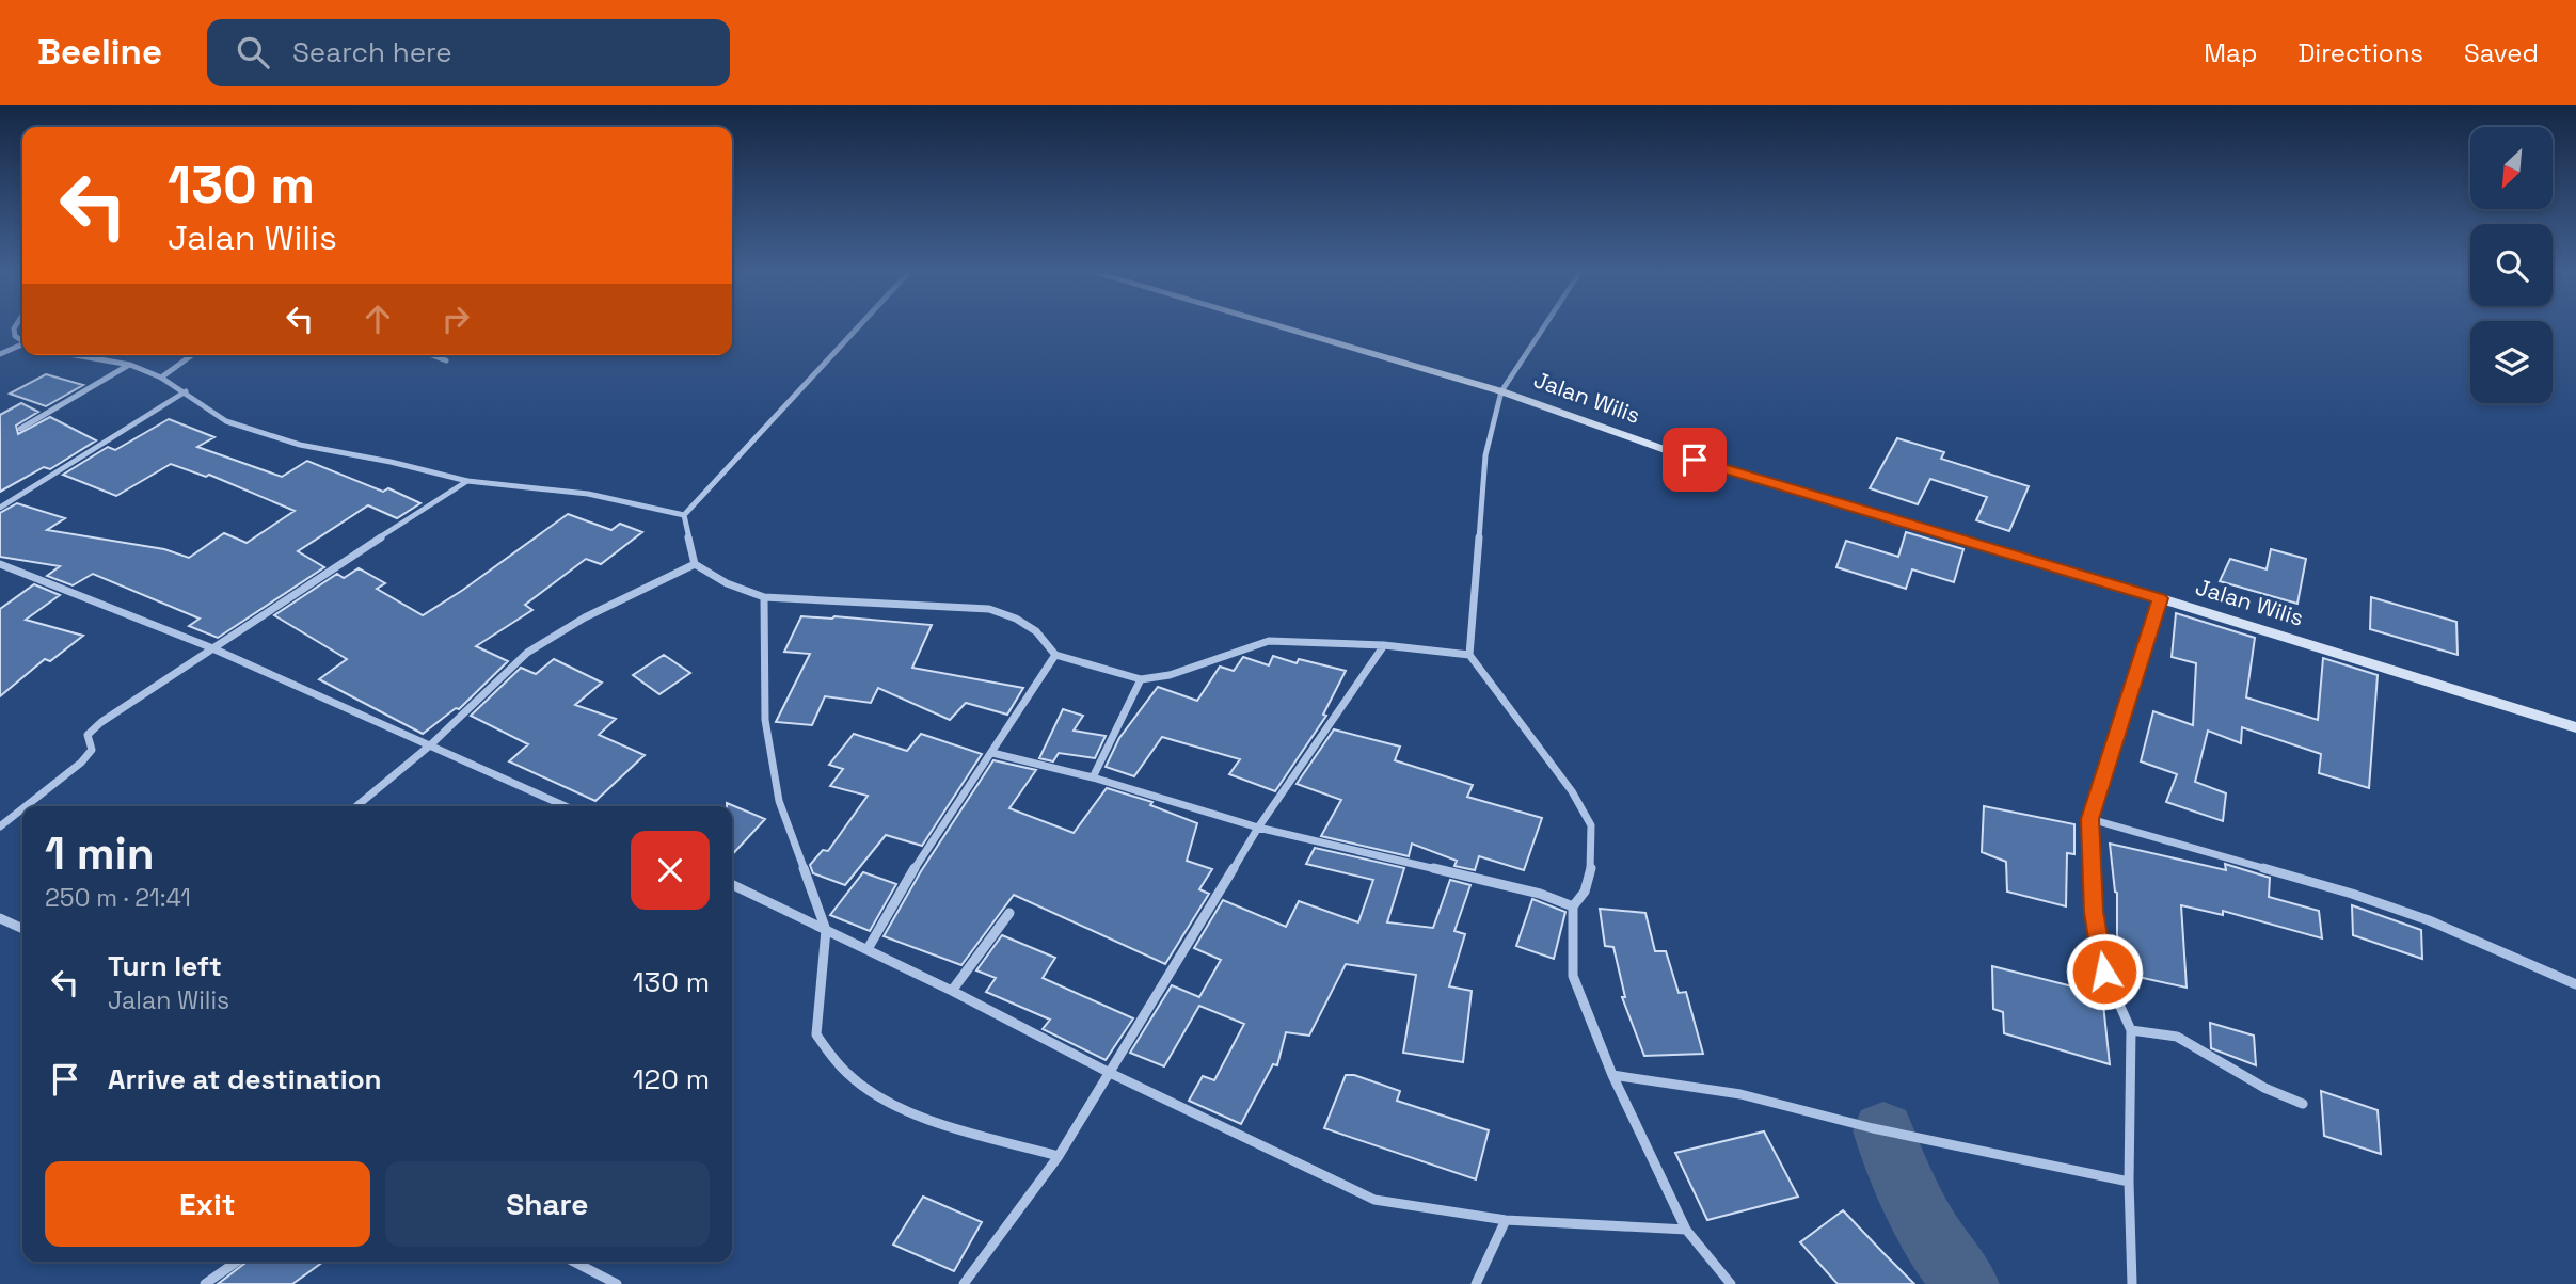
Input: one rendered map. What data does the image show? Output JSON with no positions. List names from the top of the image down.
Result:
{
  "streets": {
    "main road": ["Jalan Wilis"]
  },
  "north": "bottom left",
  "page": {
    "header": "Beeline",
    "search": "Search here",
    "nav": ["Map", "Directions", "Saved"],
    "turn": ["130 m", "Jalan Wilis"],
    "heading": ["1 min", "250 m · 21:41"],
    "list": [
      {
        "name": "Turn left",
        "note": "Jalan Wilis",
        "value": "130 m"
      },
      {
        "name": "Arrive at destination",
        "value": "120 m"
      }
    ],
    "buttons": ["Exit", "Share"]
  }
}
